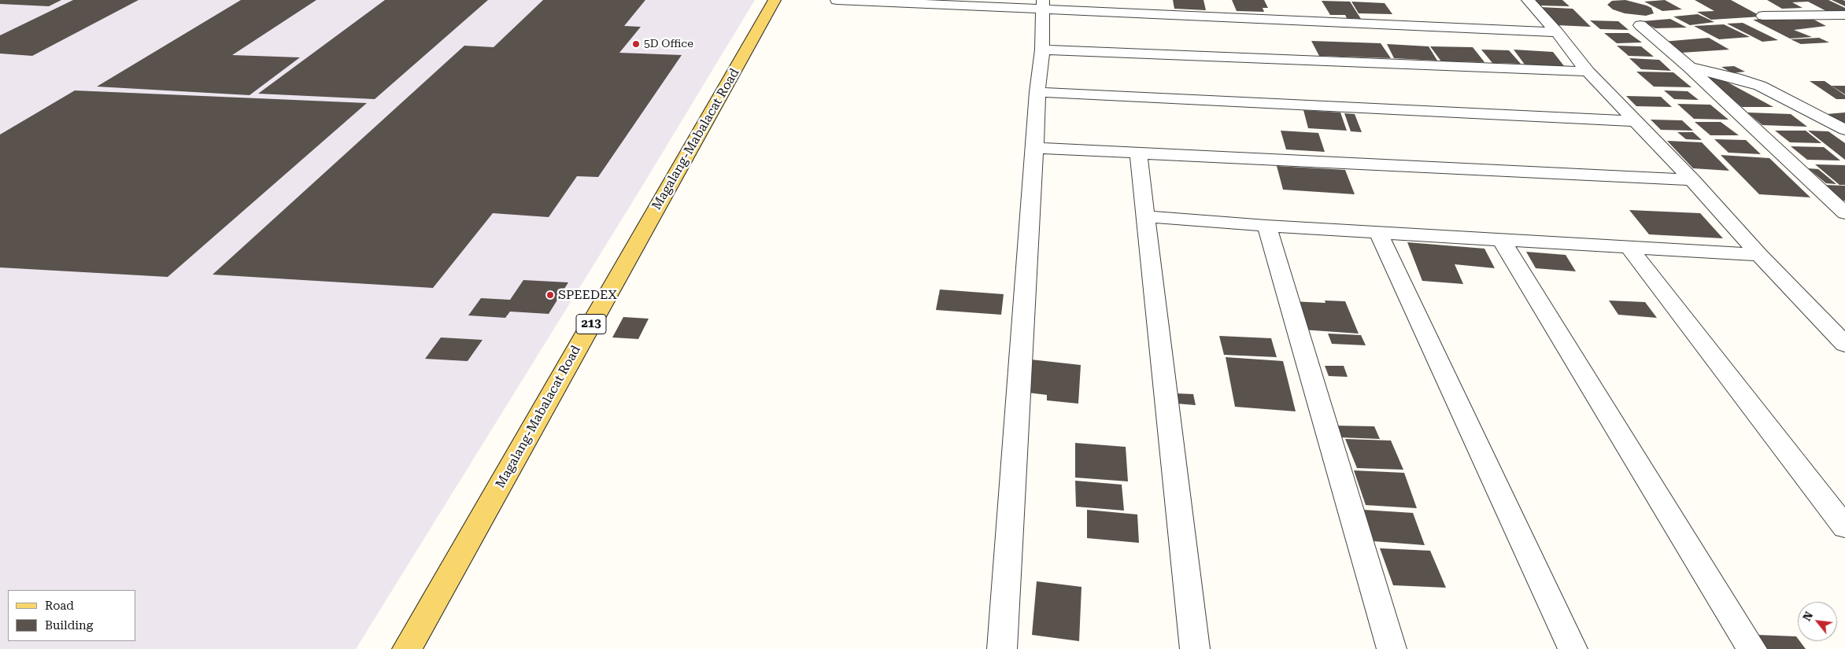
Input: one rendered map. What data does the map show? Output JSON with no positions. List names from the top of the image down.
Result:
{
  "streets": {
    "main road": ["Magalang-Mabalacat Road", "213"]
  },
  "places": ["5D Office", "SPEEDEX"],
  "legend": ["Road", "Building"],
  "north": "top left"
}
